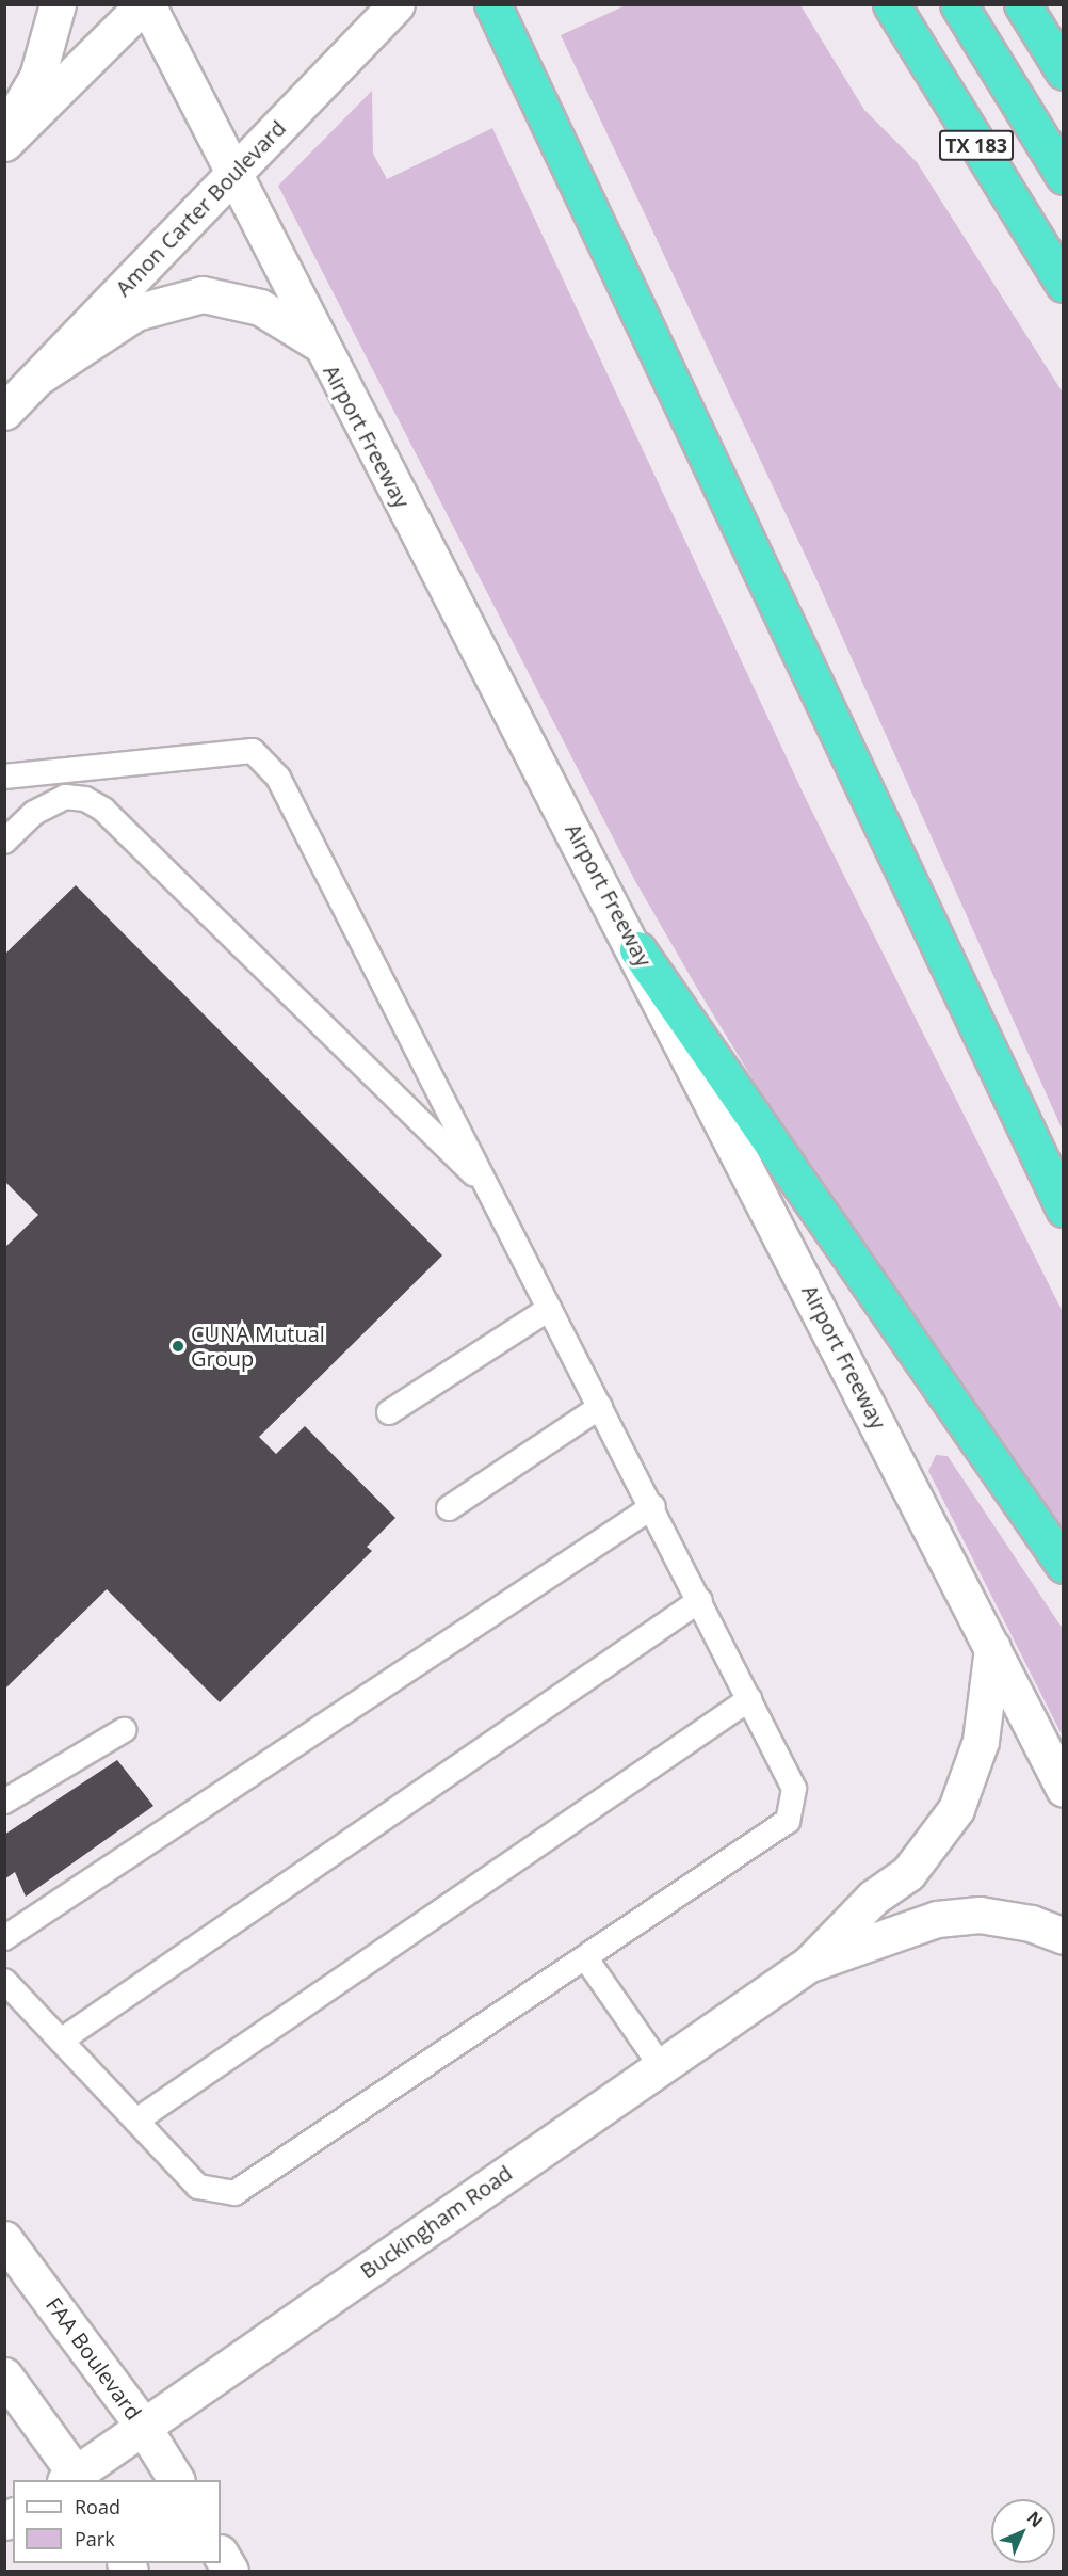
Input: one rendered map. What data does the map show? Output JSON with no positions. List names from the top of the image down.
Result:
{
  "streets": {
    "highway": ["TX 183"],
    "street": [
      "Amon Carter Boulevard",
      "Airport Freeway",
      "Buckingham Road",
      "FAA Boulevard"
    ]
  },
  "crossings": [
    ["Amon Carter Boulevard", "Airport Freeway"],
    ["Airport Freeway", "Buckingham Road"],
    ["Buckingham Road", "FAA Boulevard"]
  ],
  "places": ["CUNA Mutual Group"],
  "legend": ["Road", "Park"],
  "north": "top right"
}
